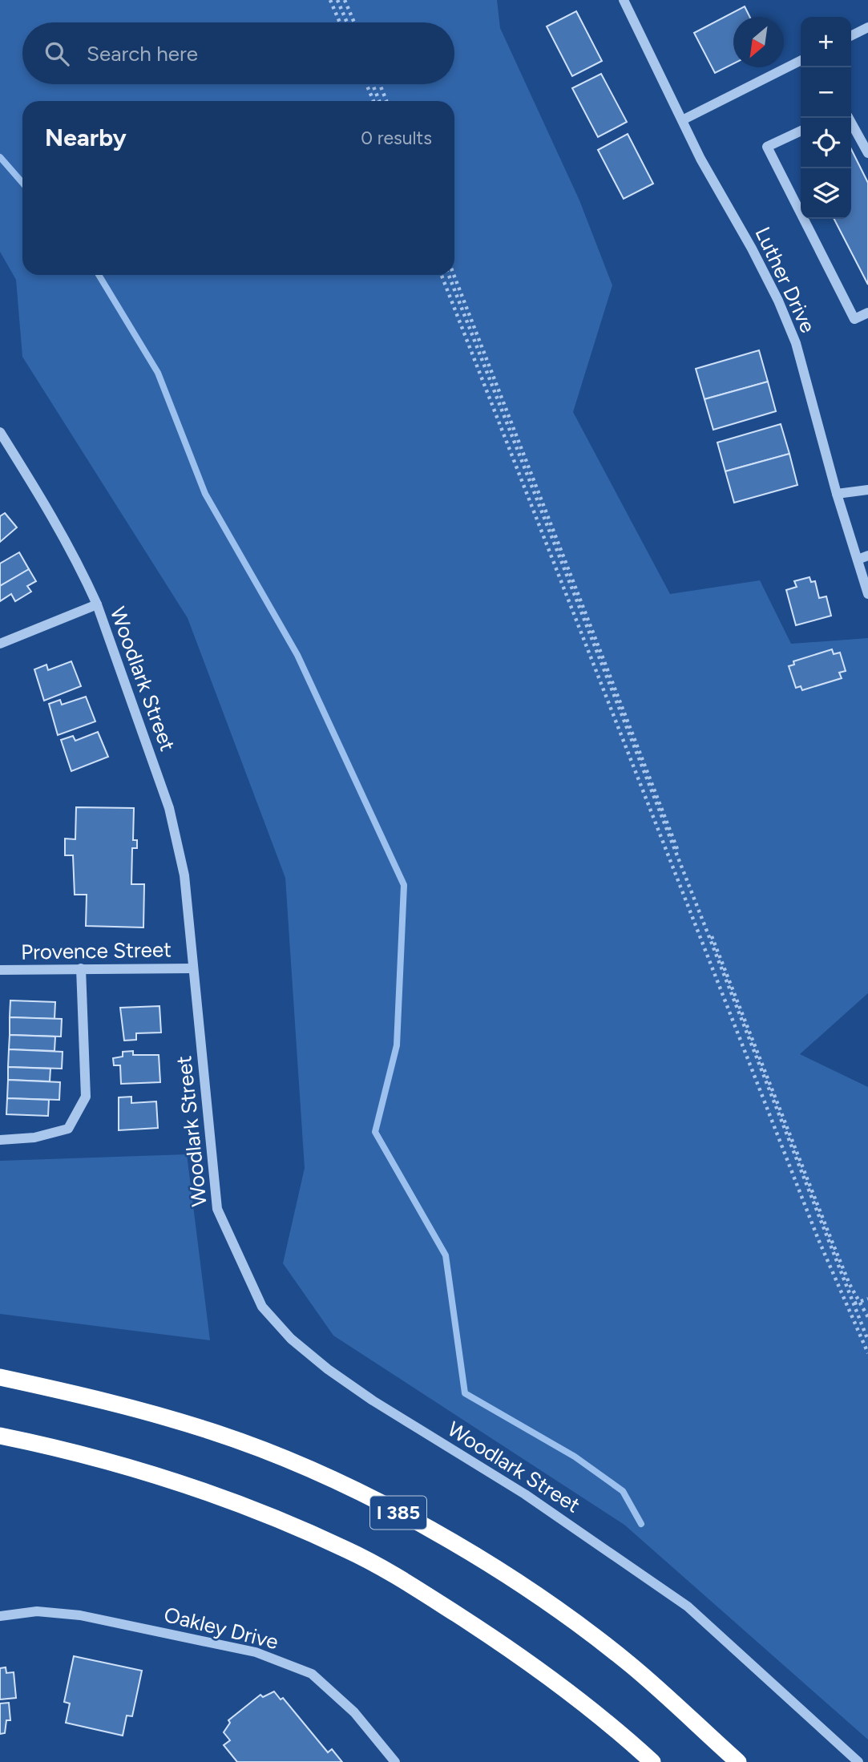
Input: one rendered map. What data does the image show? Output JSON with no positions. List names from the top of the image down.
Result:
{
  "streets": {
    "highway": ["I 385"],
    "street": [
      "Luther Drive",
      "Woodlark Street",
      "Provence Street",
      "Oakley Drive"
    ]
  },
  "crossings": [
    ["Woodlark Street", "Provence Street"]
  ],
  "north": "bottom left",
  "page": {
    "map_buttons": ["+", "−"],
    "search": "Search here",
    "heading": ["Nearby", "0 results"]
  }
}
